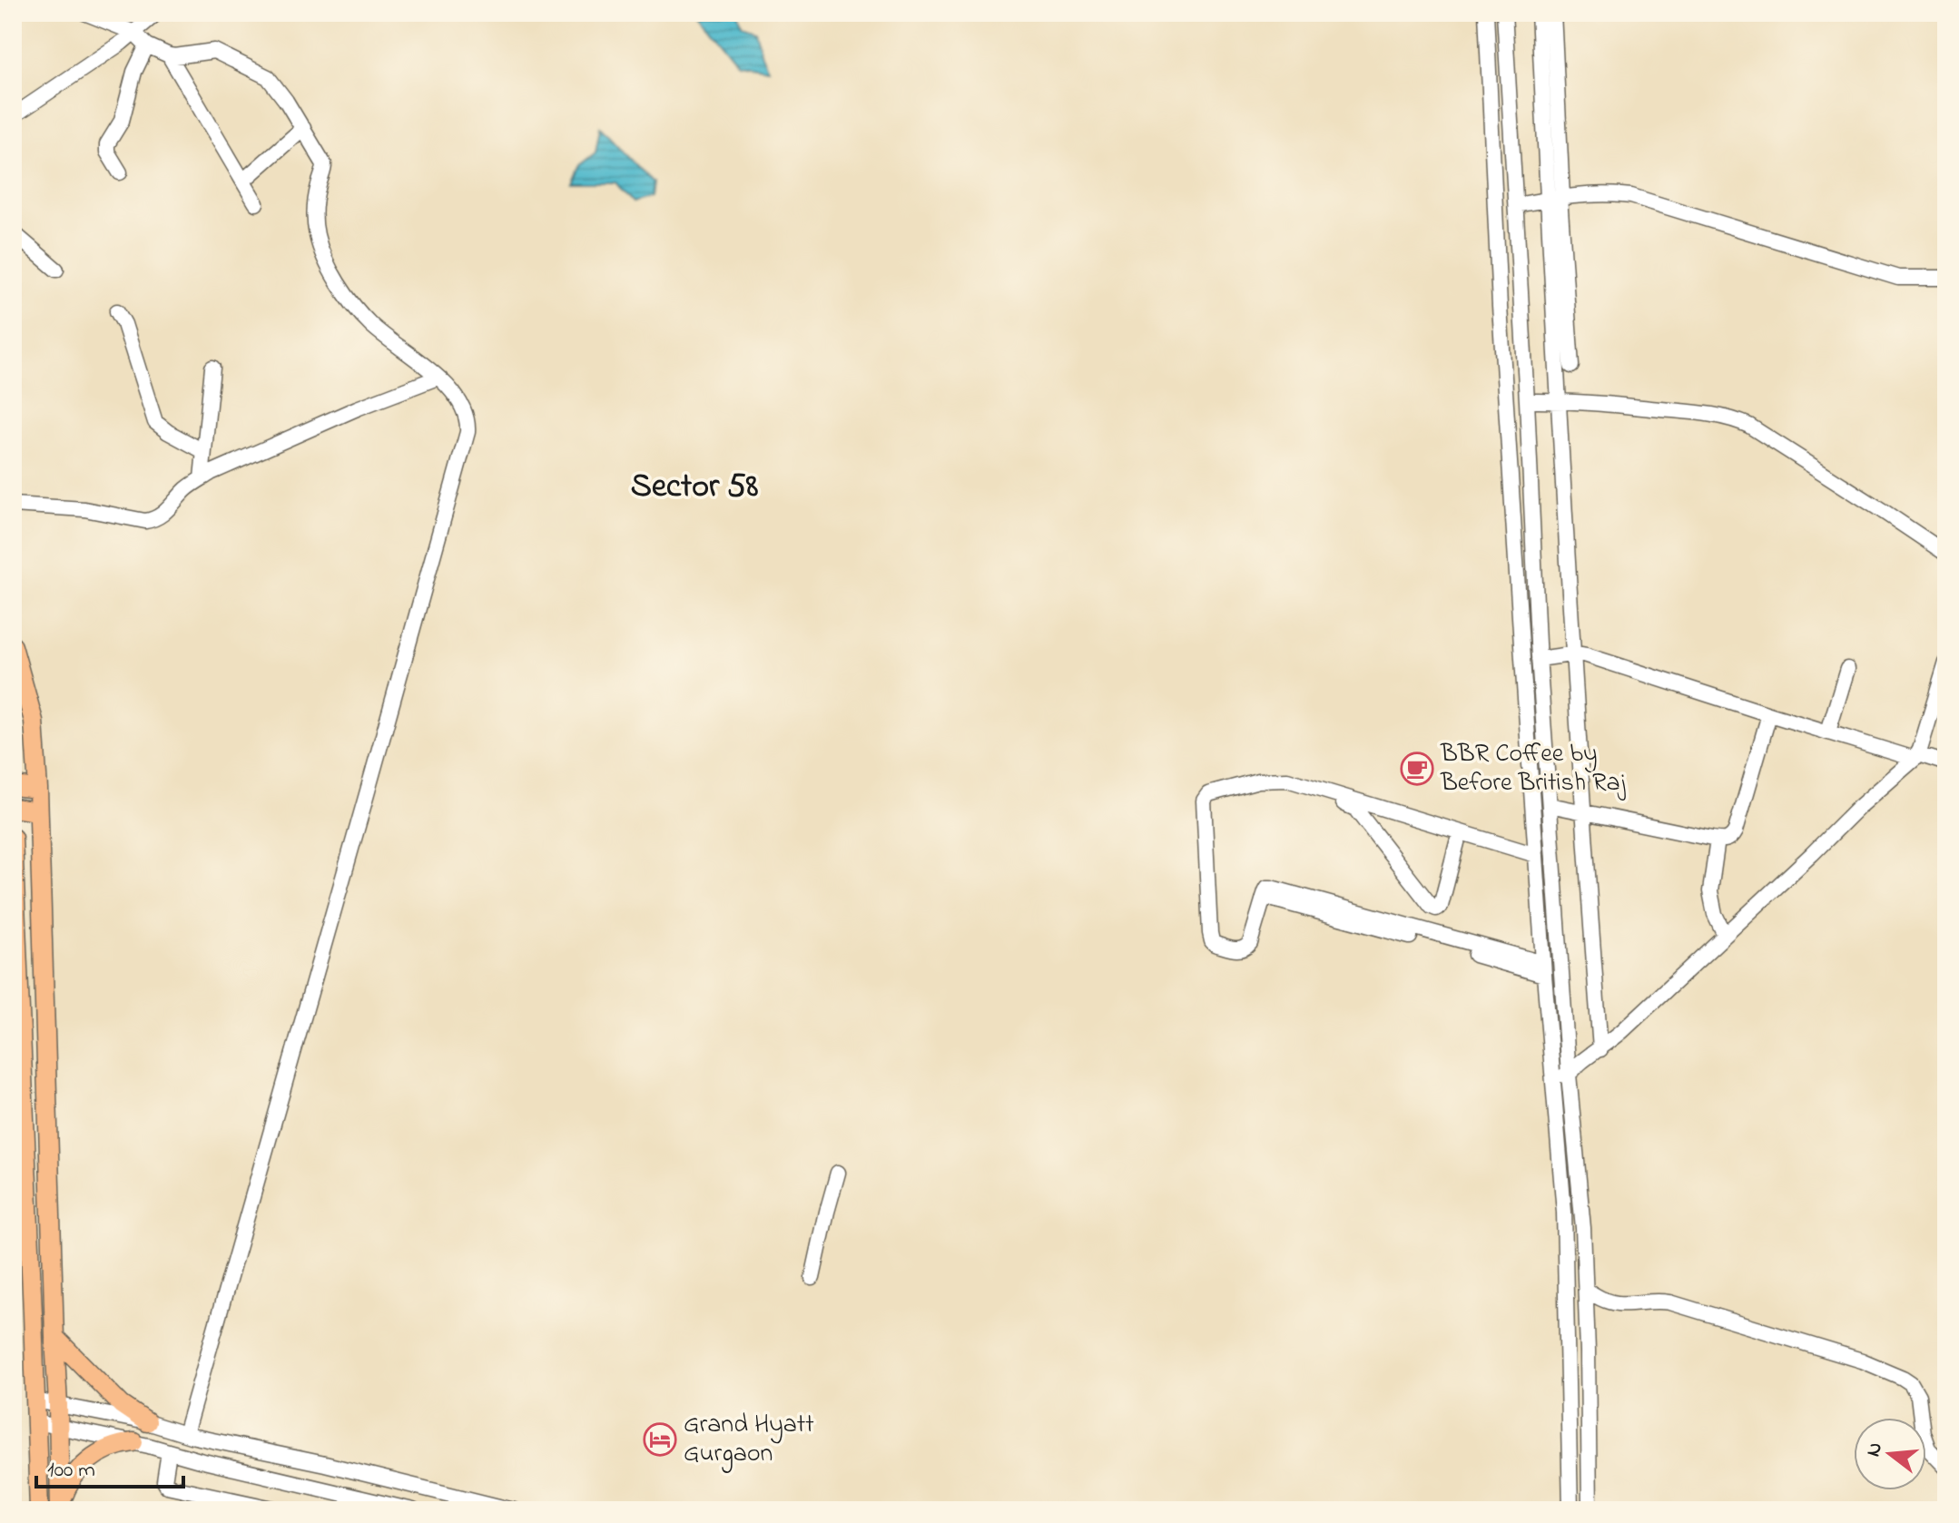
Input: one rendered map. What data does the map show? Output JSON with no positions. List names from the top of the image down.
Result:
{
  "districts": ["Sector 58"],
  "places": {
    "cafe": ["BBR Coffee by Before British Raj"],
    "hotel": ["Grand Hyatt Gurgaon"]
  },
  "scale_bar": "100 m",
  "north": "left"
}
